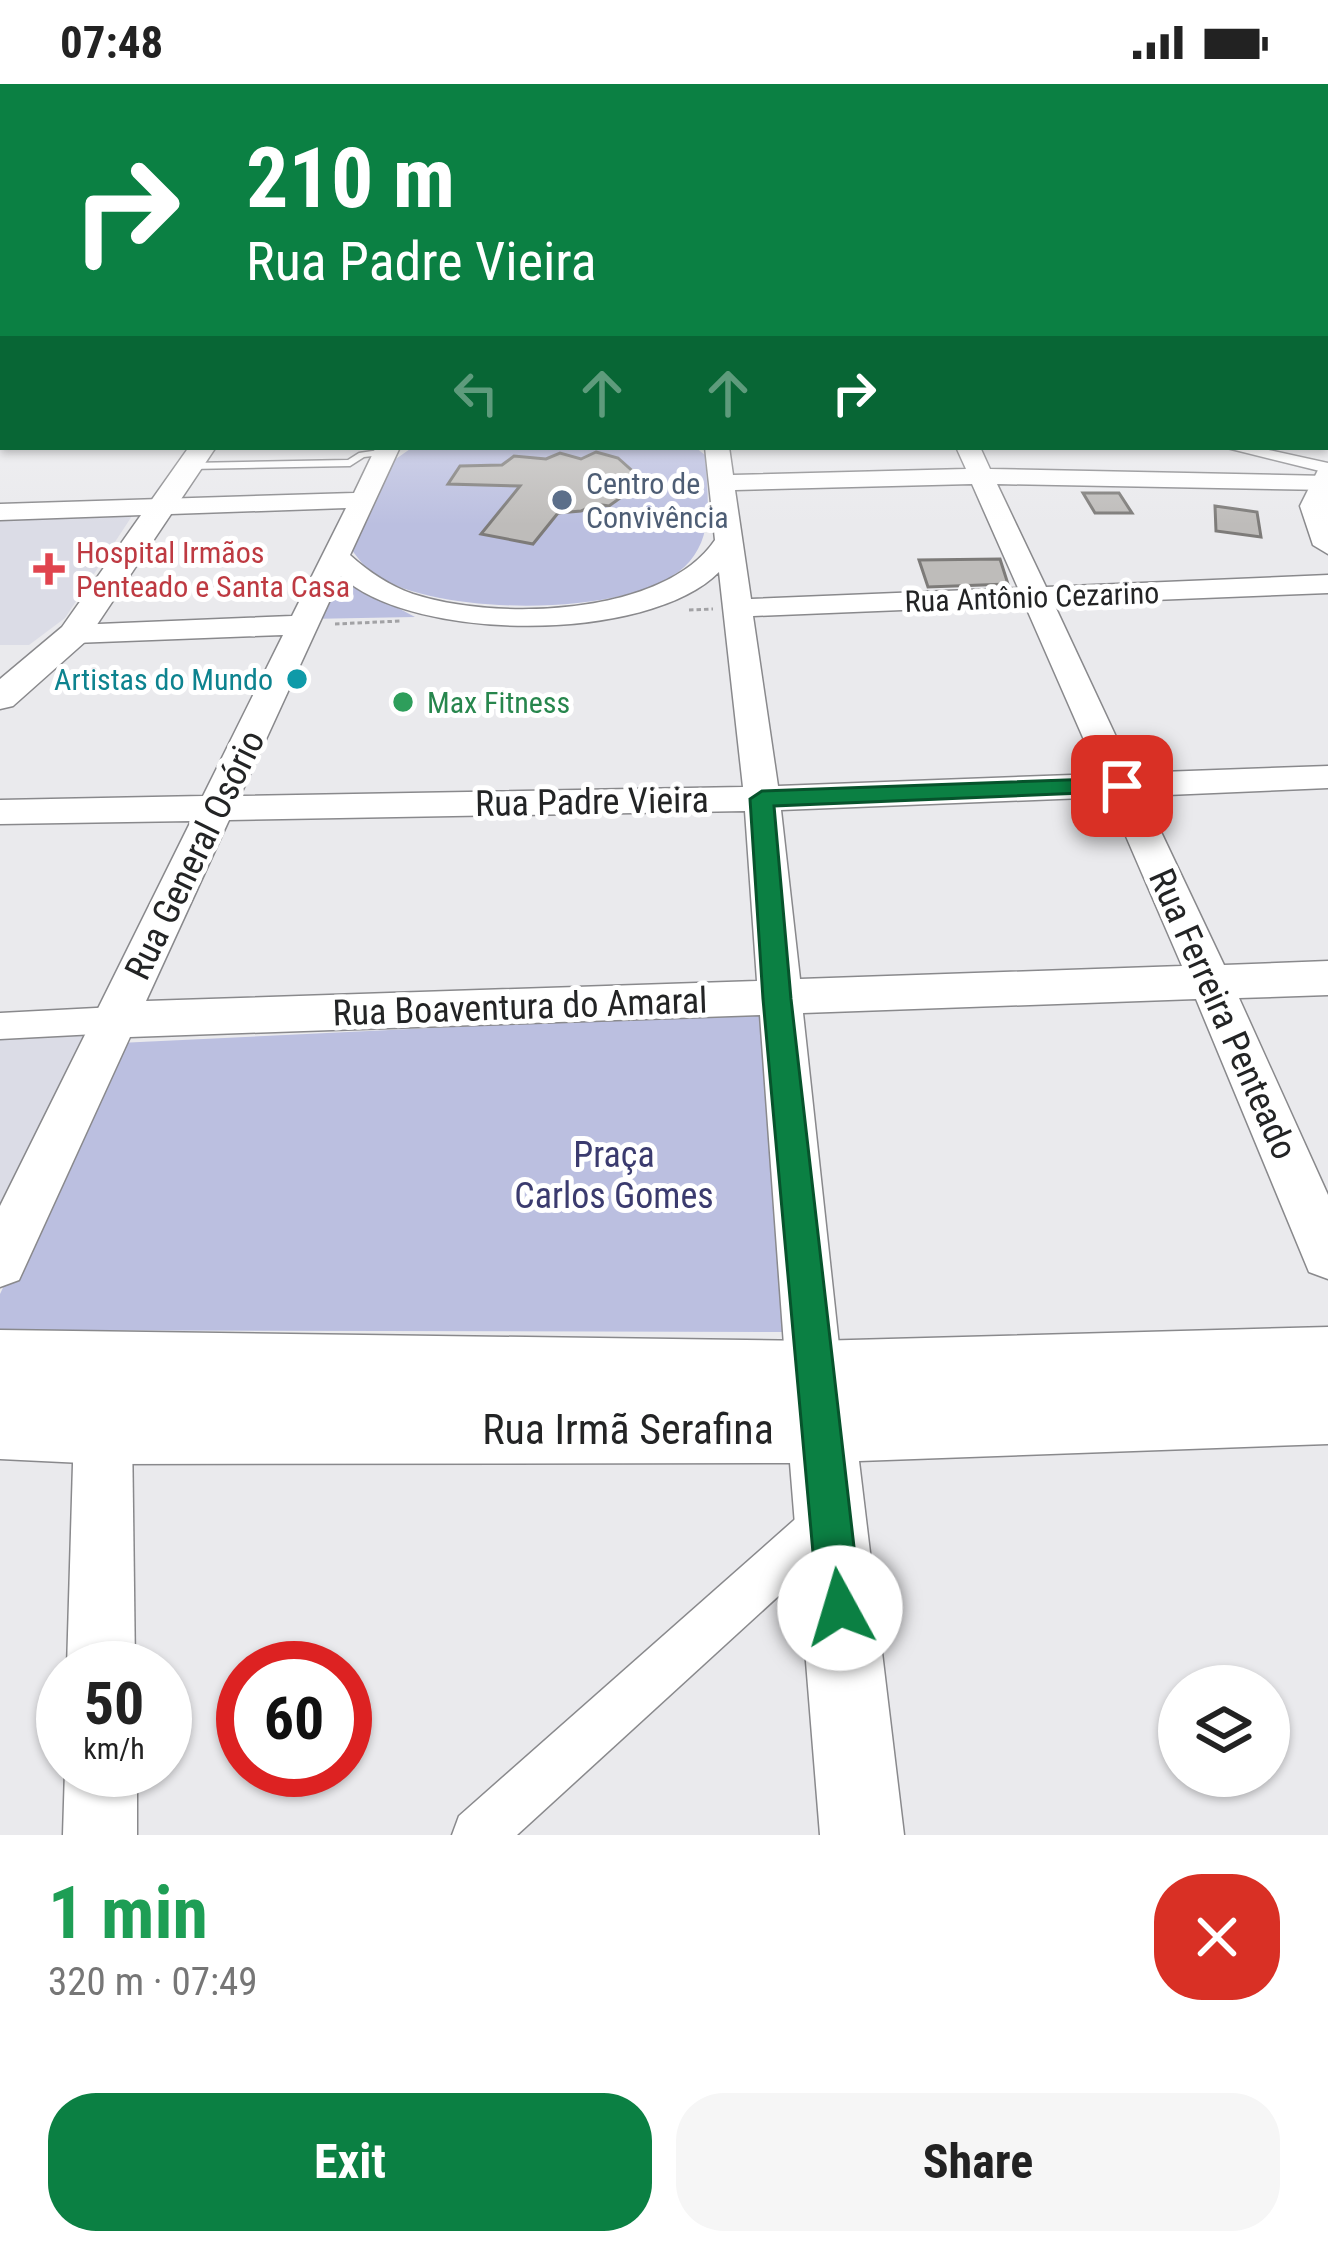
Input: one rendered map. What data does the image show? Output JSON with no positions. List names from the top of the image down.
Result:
{
  "streets": {
    "main road": [
      "Rua Antônio Cezarino",
      "Rua Padre Vieira",
      "Rua General Osório",
      "Rua Boaventura do Amaral",
      "Rua Ferreira Penteado",
      "Rua Irmã Serafina"
    ]
  },
  "crossings": [
    ["Rua Antônio Cezarino", "Rua Ferreira Penteado"],
    ["Rua Padre Vieira", "Rua General Osório"],
    ["Rua Padre Vieira", "Rua Ferreira Penteado"],
    ["Rua General Osório", "Rua Boaventura do Amaral"],
    ["Rua Boaventura do Amaral", "Rua Ferreira Penteado"]
  ],
  "parks": ["Praça Carlos Gomes"],
  "places": {
    "other": ["Centro de Convivência", "Artistas do Mundo", "Max Fitness"],
    "health": ["Hospital Irmãos Penteado e Santa Casa"]
  },
  "page": {
    "status": "07:48",
    "turn": ["210 m", "Rua Padre Vieira"],
    "speed": "50 km/h",
    "limit": "60",
    "heading": ["1 min", "320 m · 07:49"],
    "buttons": ["Exit", "Share"]
  }
}
